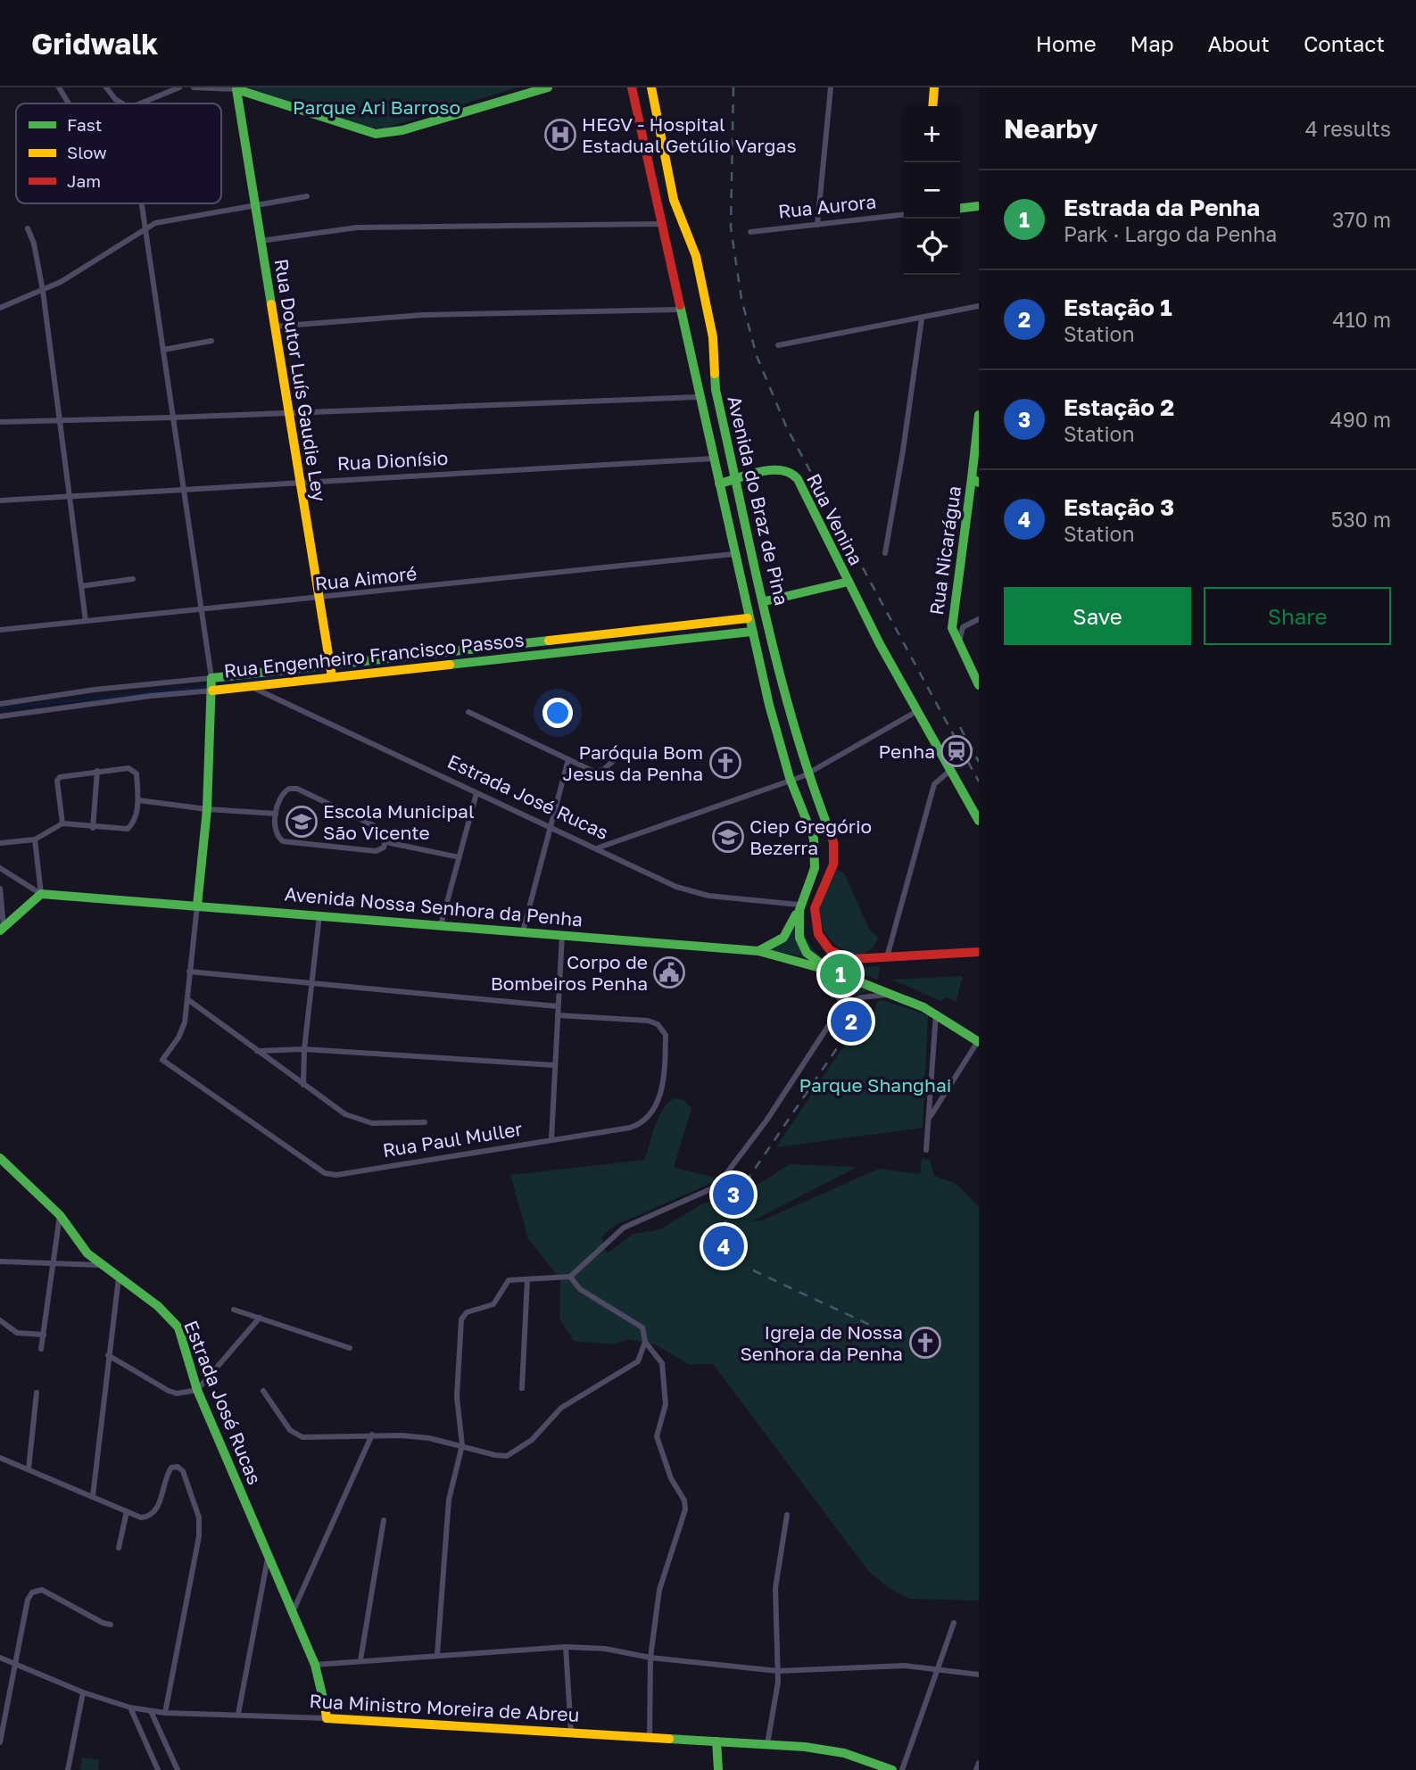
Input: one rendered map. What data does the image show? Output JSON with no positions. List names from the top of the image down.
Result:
{
  "streets": {
    "street": [
      "Rua Aurora",
      "Rua Doutor Luís Gaudie Ley",
      "Rua Dionísio",
      "Avenida do Braz de Pina",
      "Rua Venina",
      "Rua Nicarágua",
      "Rua Aimoré",
      "Rua Engenheiro Francisco Passos",
      "Estrada José Rucas",
      "Avenida Nossa Senhora da Penha",
      "Rua Paul Muller",
      "Rua Ministro Moreira de Abreu"
    ]
  },
  "crossings": [
    ["Rua Doutor Luís Gaudie Ley", "Rua Dionísio"],
    ["Rua Doutor Luís Gaudie Ley", "Rua Aimoré"],
    ["Rua Doutor Luís Gaudie Ley", "Rua Engenheiro Francisco Passos"],
    ["Rua Dionísio", "Avenida do Braz de Pina"],
    ["Avenida do Braz de Pina", "Rua Venina"],
    ["Avenida do Braz de Pina", "Rua Aimoré"],
    ["Avenida do Braz de Pina", "Rua Engenheiro Francisco Passos"],
    ["Avenida do Braz de Pina", "Estrada José Rucas"],
    ["Rua Engenheiro Francisco Passos", "Estrada José Rucas"],
    ["Estrada José Rucas", "Rua Ministro Moreira de Abreu"]
  ],
  "parks": ["Parque Ari Barroso", "Parque Shanghai"],
  "places": {
    "hospital": ["HEGV - Hospital Estadual Getúlio Vargas"],
    "station": ["Penha"],
    "church": ["Paróquia Bom Jesus da Penha", "Igreja de Nossa Senhora da Penha"],
    "school or university": ["Escola Municipal São Vicente", "Ciep Gregório Bezerra"],
    "public building": ["Corpo de Bombeiros Penha"]
  },
  "legend": ["Fast", "Slow", "Jam"],
  "page": {
    "header": "Gridwalk",
    "nav": [
      "Home",
      "Map",
      "About",
      "Contact"
    ],
    "heading": ["Nearby", "4 results"],
    "map_buttons": ["+", "−"],
    "list": [
      {
        "mark": "1",
        "name": "Estrada da Penha",
        "note": "Park · Largo da Penha",
        "value": "370 m"
      },
      {
        "mark": "2",
        "name": "Estação 1",
        "note": "Station",
        "value": "410 m"
      },
      {
        "mark": "3",
        "name": "Estação 2",
        "note": "Station",
        "value": "490 m"
      },
      {
        "mark": "4",
        "name": "Estação 3",
        "note": "Station",
        "value": "530 m"
      }
    ],
    "buttons": ["Save", "Share"],
    "pins": [
      "1",
      "2",
      "3",
      "4"
    ]
  }
}
